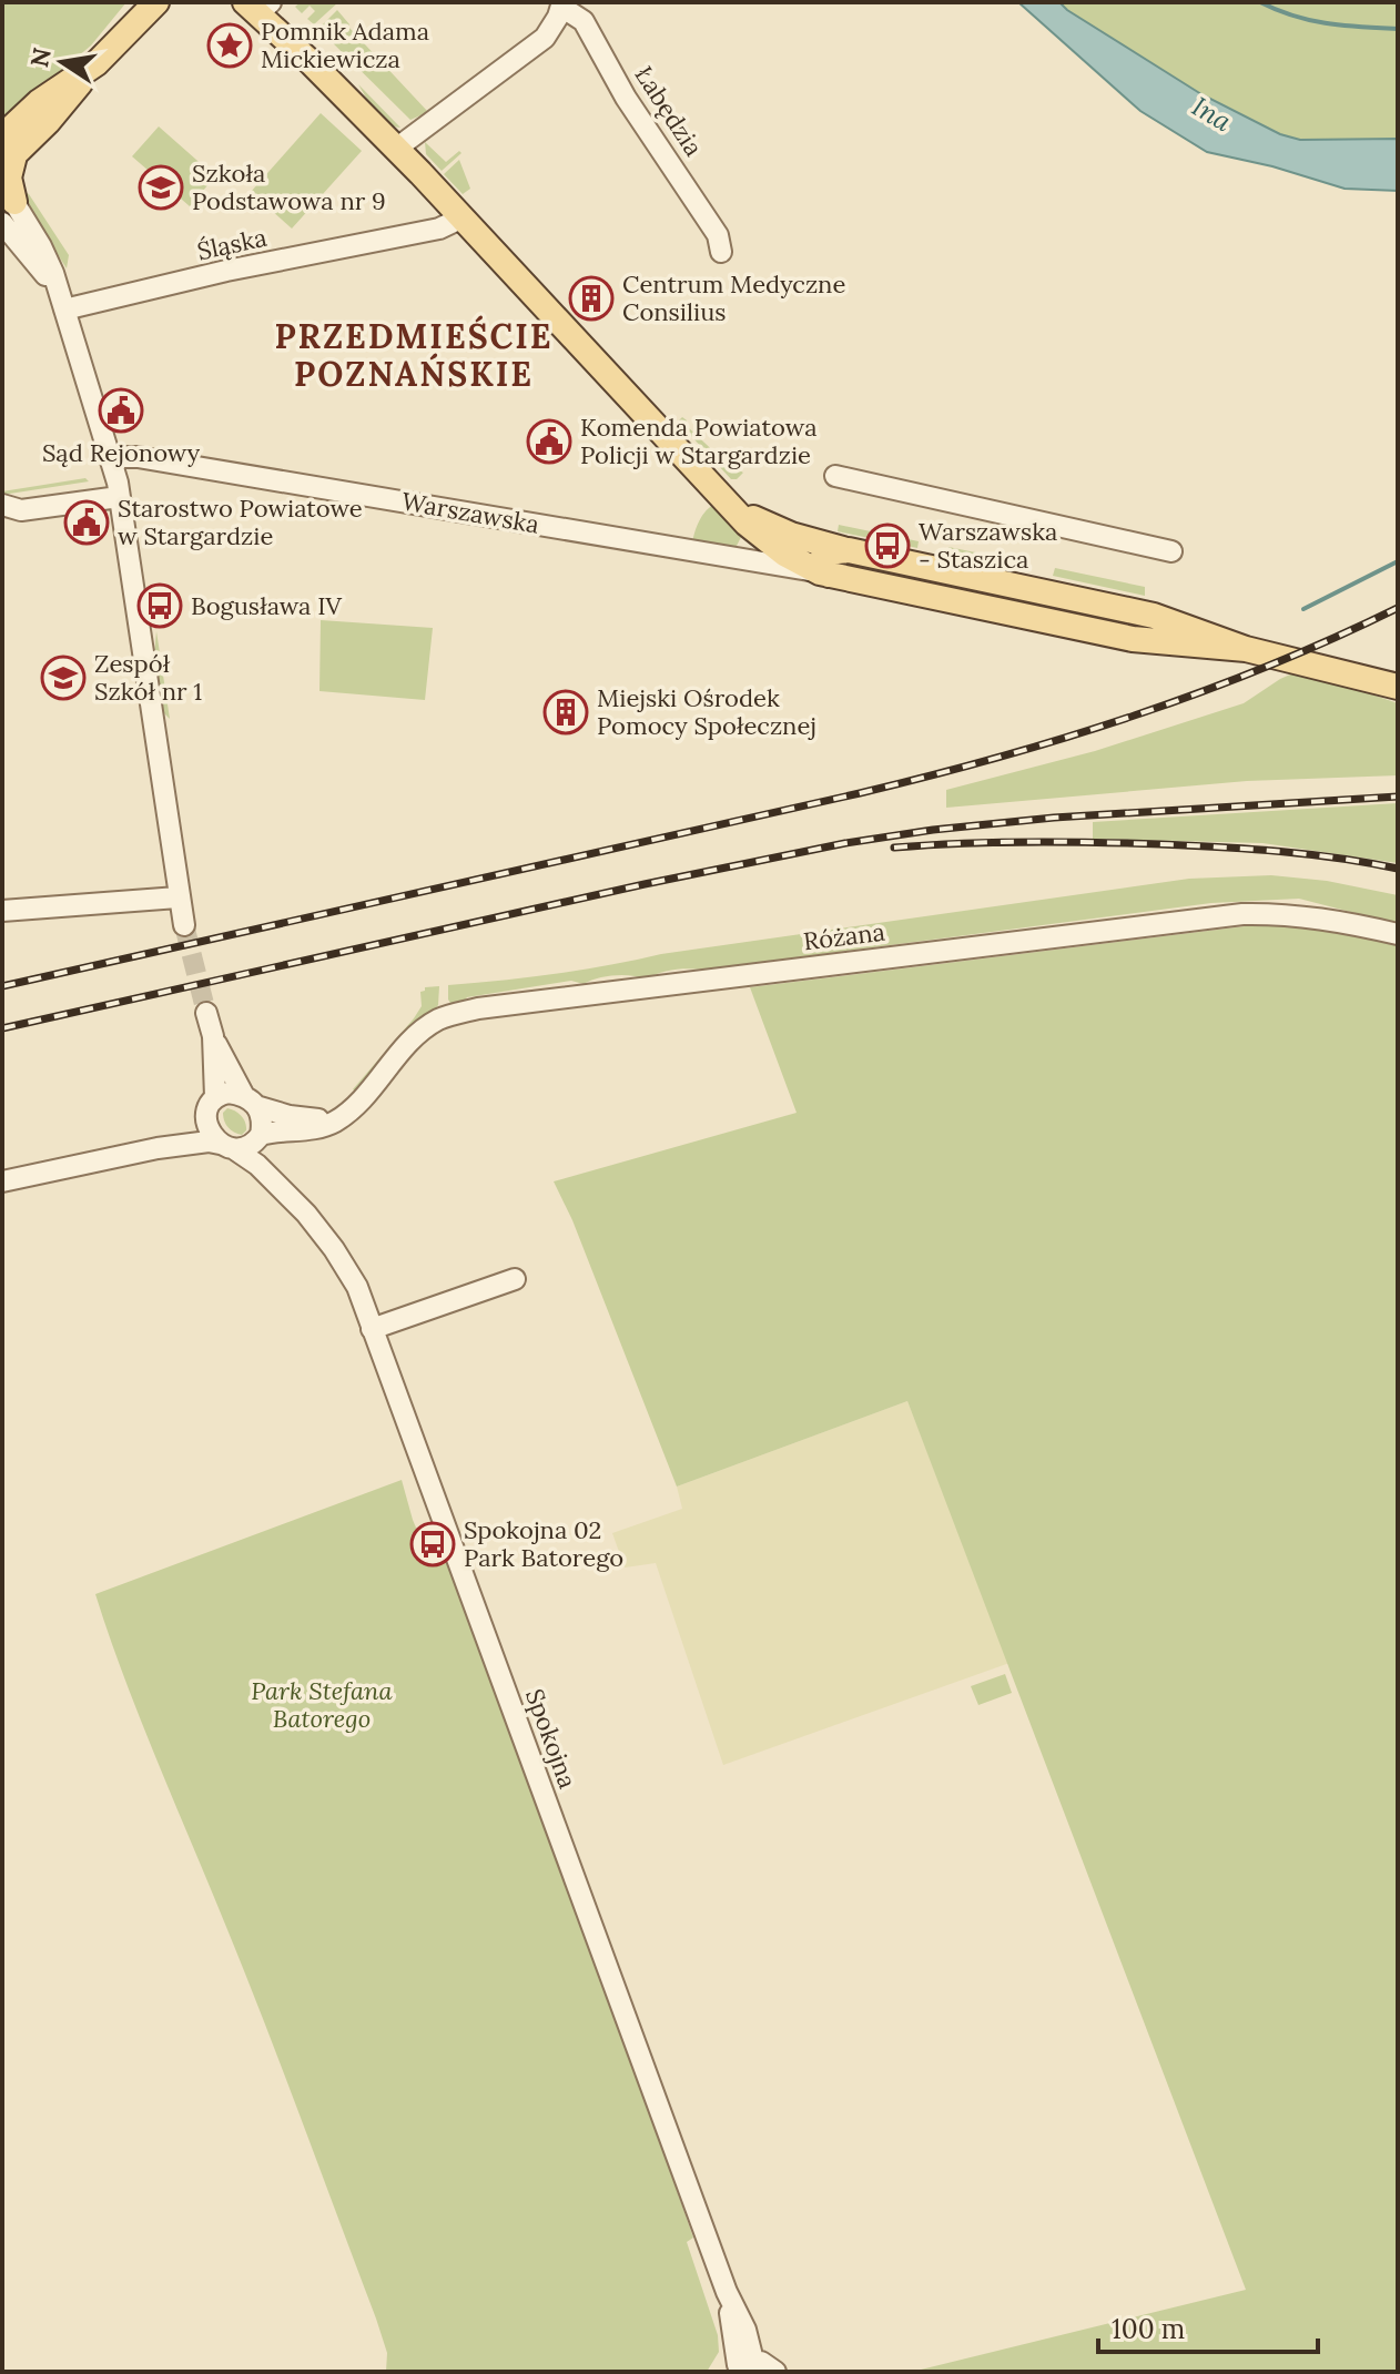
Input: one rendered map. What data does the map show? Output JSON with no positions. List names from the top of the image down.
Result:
{
  "streets": {
    "main road": ["Warszawska"],
    "street": [
      "Łabędzia",
      "Śląska",
      "Różana",
      "Spokojna"
    ]
  },
  "districts": ["PRZEDMIEŚCIE POZNAŃSKIE"],
  "water": ["Ina"],
  "parks": ["Park Stefana Batorego"],
  "places": {
    "place": ["Pomnik Adama Mickiewicza"],
    "school or university": ["Szkoła Podstawowa nr 9", "Zespół Szkół nr 1"],
    "building": ["Centrum Medyczne Consilius", "Miejski Ośrodek Pomocy Społecznej"],
    "public building": ["Sąd Rejonowy", "Komenda Powiatowa Policji w Stargardzie", "Starostwo Powiatowe w Stargardzie"],
    "bus stop": ["Warszawska - Staszica", "Bogusława IV", "Spokojna 02 Park Batorego"]
  },
  "scale_bar": "100 m",
  "north": "left"
}
